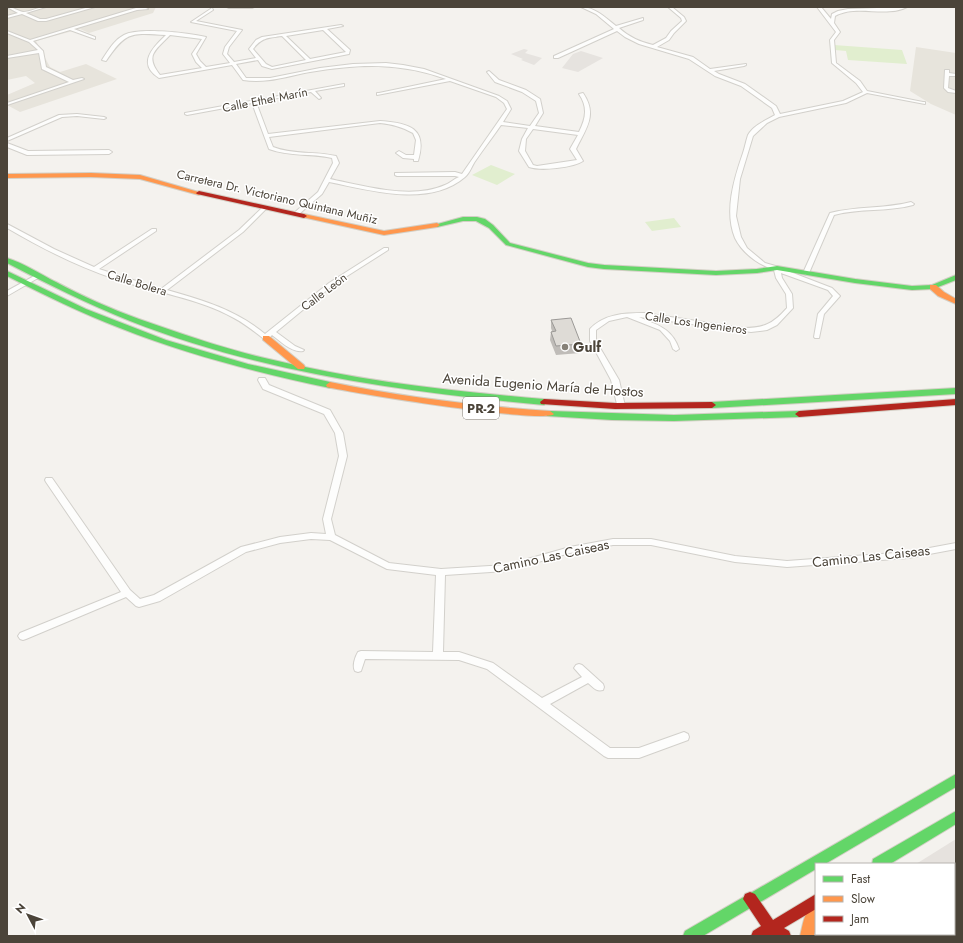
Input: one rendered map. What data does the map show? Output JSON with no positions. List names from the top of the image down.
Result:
{
  "streets": {
    "main road": ["Carretera Dr. Victoriano Quintana Muñiz", "Avenida Eugenio María de Hostos", "PR-2"],
    "street": [
      "Calle Ethel Marín",
      "Calle Bolera",
      "Calle León",
      "Calle Los Ingenieros",
      "Camino Las Caiseas"
    ]
  },
  "crossings": [
    ["Carretera Dr. Victoriano Quintana Muñiz", "Calle Los Ingenieros"],
    ["Calle Bolera", "Calle León"]
  ],
  "places": ["Gulf"],
  "legend": ["Fast", "Slow", "Jam"],
  "north": "top left"
}
